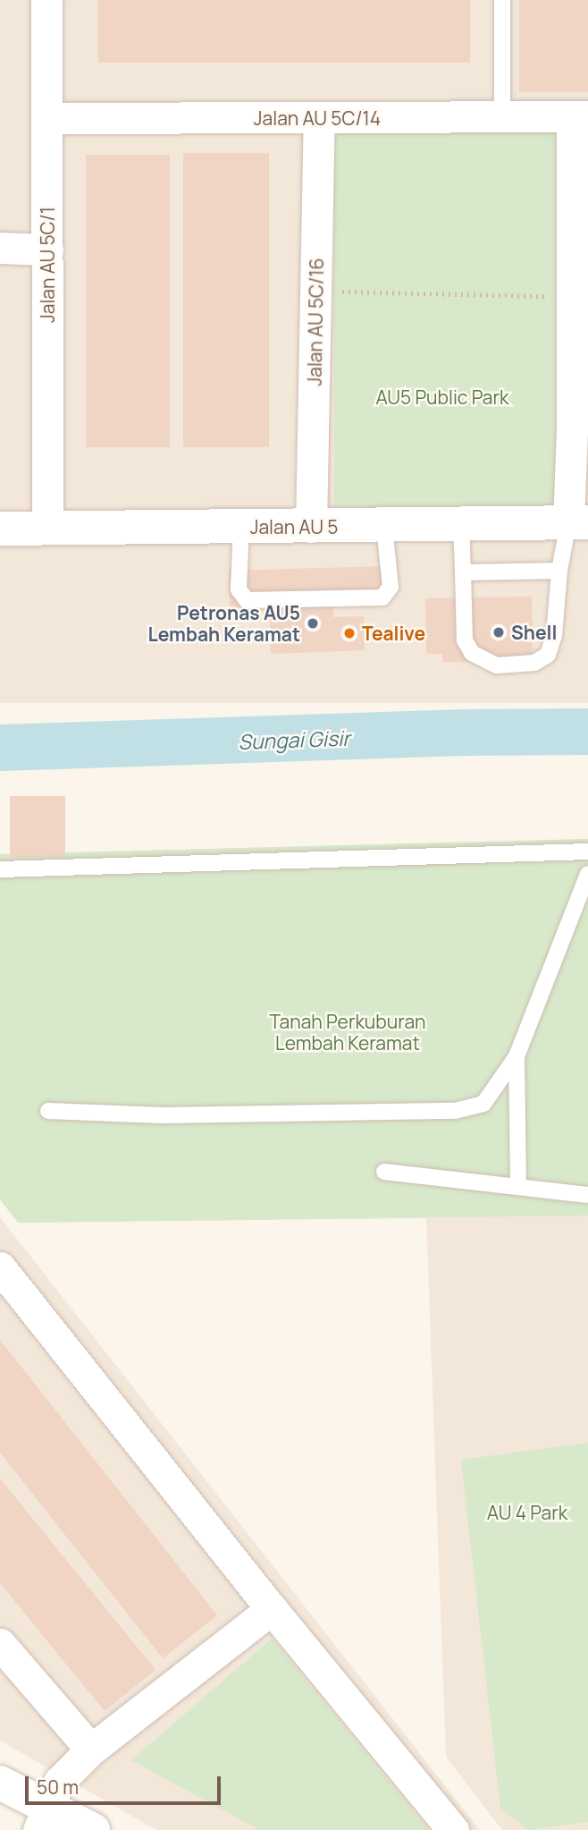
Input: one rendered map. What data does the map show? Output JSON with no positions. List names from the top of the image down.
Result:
{
  "streets": {
    "main road": ["Jalan AU 5"],
    "street": ["Jalan AU 5C/14", "Jalan AU 5C/1", "Jalan AU 5C/16"]
  },
  "crossings": [
    ["Jalan AU 5C/14", "Jalan AU 5C/1"],
    ["Jalan AU 5C/14", "Jalan AU 5C/16"],
    ["Jalan AU 5C/1", "Jalan AU 5"],
    ["Jalan AU 5C/16", "Jalan AU 5"]
  ],
  "water": ["Sungai Gisir"],
  "parks": ["AU5 Public Park", "Tanah Perkuburan Lembah Keramat", "AU 4 Park"],
  "places": ["Petronas AU5 Lembah Keramat", "Shell", "Tealive"],
  "scale_bar": "50 m"
}
